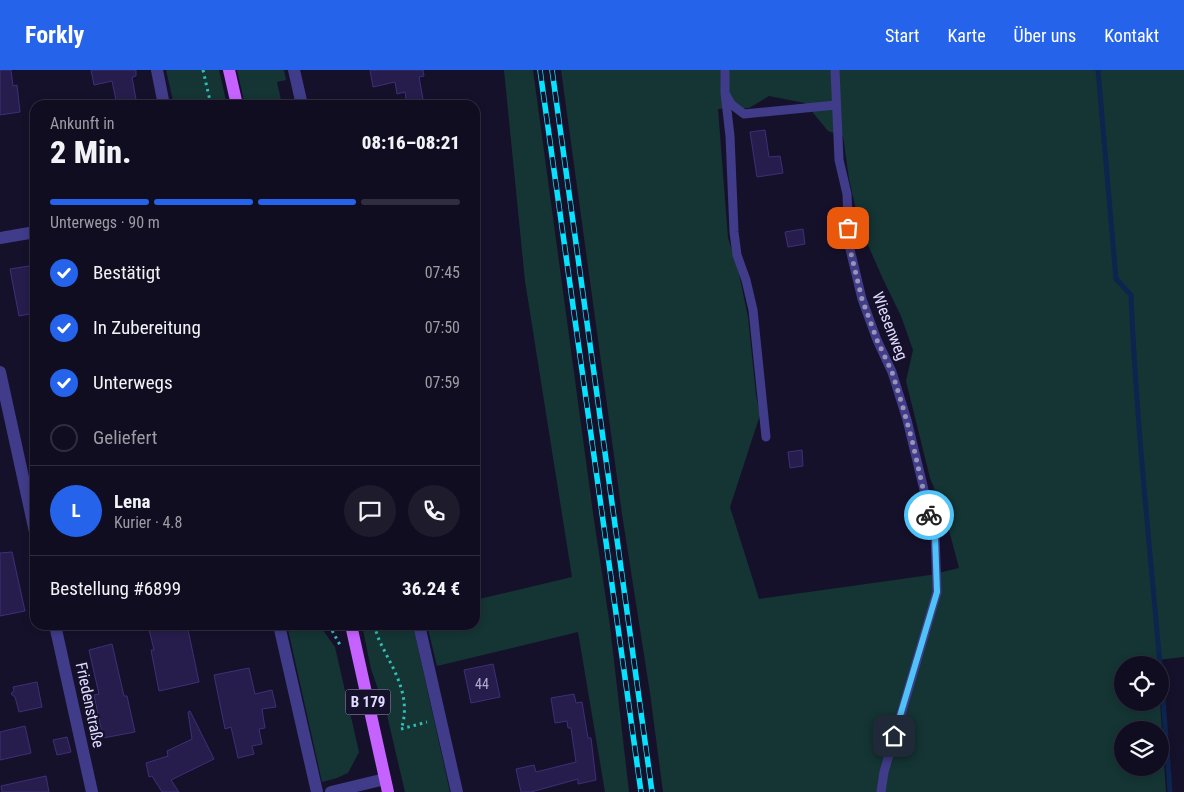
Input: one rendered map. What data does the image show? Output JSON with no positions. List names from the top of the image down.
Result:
{
  "streets": {
    "main road": ["B 179"],
    "street": ["Friedenstraße"],
    "lane": ["Wiesenweg"]
  },
  "house_numbers": ["44"],
  "page": {
    "header": "Forkly",
    "nav": [
      "Start",
      "Karte",
      "Über uns",
      "Kontakt"
    ],
    "heading": ["2 Min.", "Ankunft in", "08:16–08:21"],
    "panel": [
      "Lena",
      "Kurier · 4.8",
      "Bestellung #6899",
      "36.24 €"
    ],
    "bar": "Unterwegs · 90 m",
    "list": [
      ["Bestätigt", "07:45"],
      ["In Zubereitung", "07:50"],
      ["Unterwegs", "07:59"],
      "Geliefert"
    ],
    "round": "L"
  }
}
